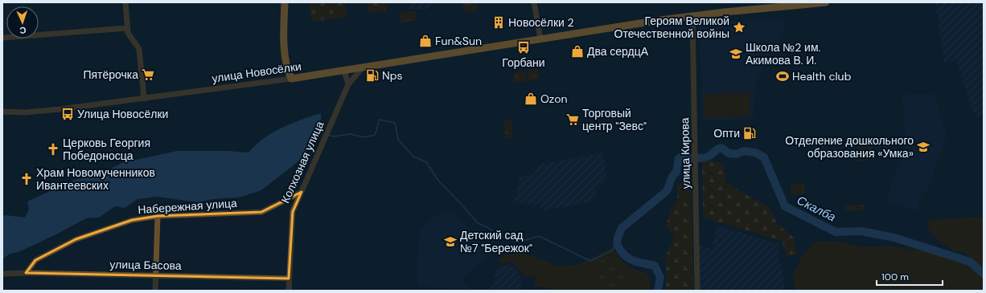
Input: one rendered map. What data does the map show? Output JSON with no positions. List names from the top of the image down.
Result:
{
  "streets": {
    "main road": ["улица Новосёлки"],
    "street": [
      "улица Кирова",
      "Колхозная улица",
      "Набережная улица",
      "улица Басова"
    ]
  },
  "crossings": [
    ["улица Новосёлки", "улица Кирова"],
    ["улица Новосёлки", "Колхозная улица"],
    ["Колхозная улица", "Набережная улица"],
    ["Колхозная улица", "улица Басова"],
    ["Набережная улица", "улица Басова"]
  ],
  "water": ["Скалба"],
  "places": {
    "building": ["Новосёлки 2"],
    "place": ["Героям Великой Отечественной войны"],
    "shop": ["Fun&Sun", "Два сердцА", "Ozon"],
    "bus stop": ["Горбани", "Улица Новосёлки"],
    "school or university": ["Школа №2 им. Акимова В. И.", "Отделение дошкольного образования «Умка»", "Детский сад №7 \"Бережок\""],
    "supermarket": ["Пятёрочка", "Торговый центр \"Зевс\""],
    "fuel station": ["Nps", "Опти"],
    "sports": ["Health club"],
    "church": ["Церковь Георгия Победоносца", "Храм Новомученников Ивантеевских"]
  },
  "scale_bar": "100 m",
  "north": "bottom"
}
